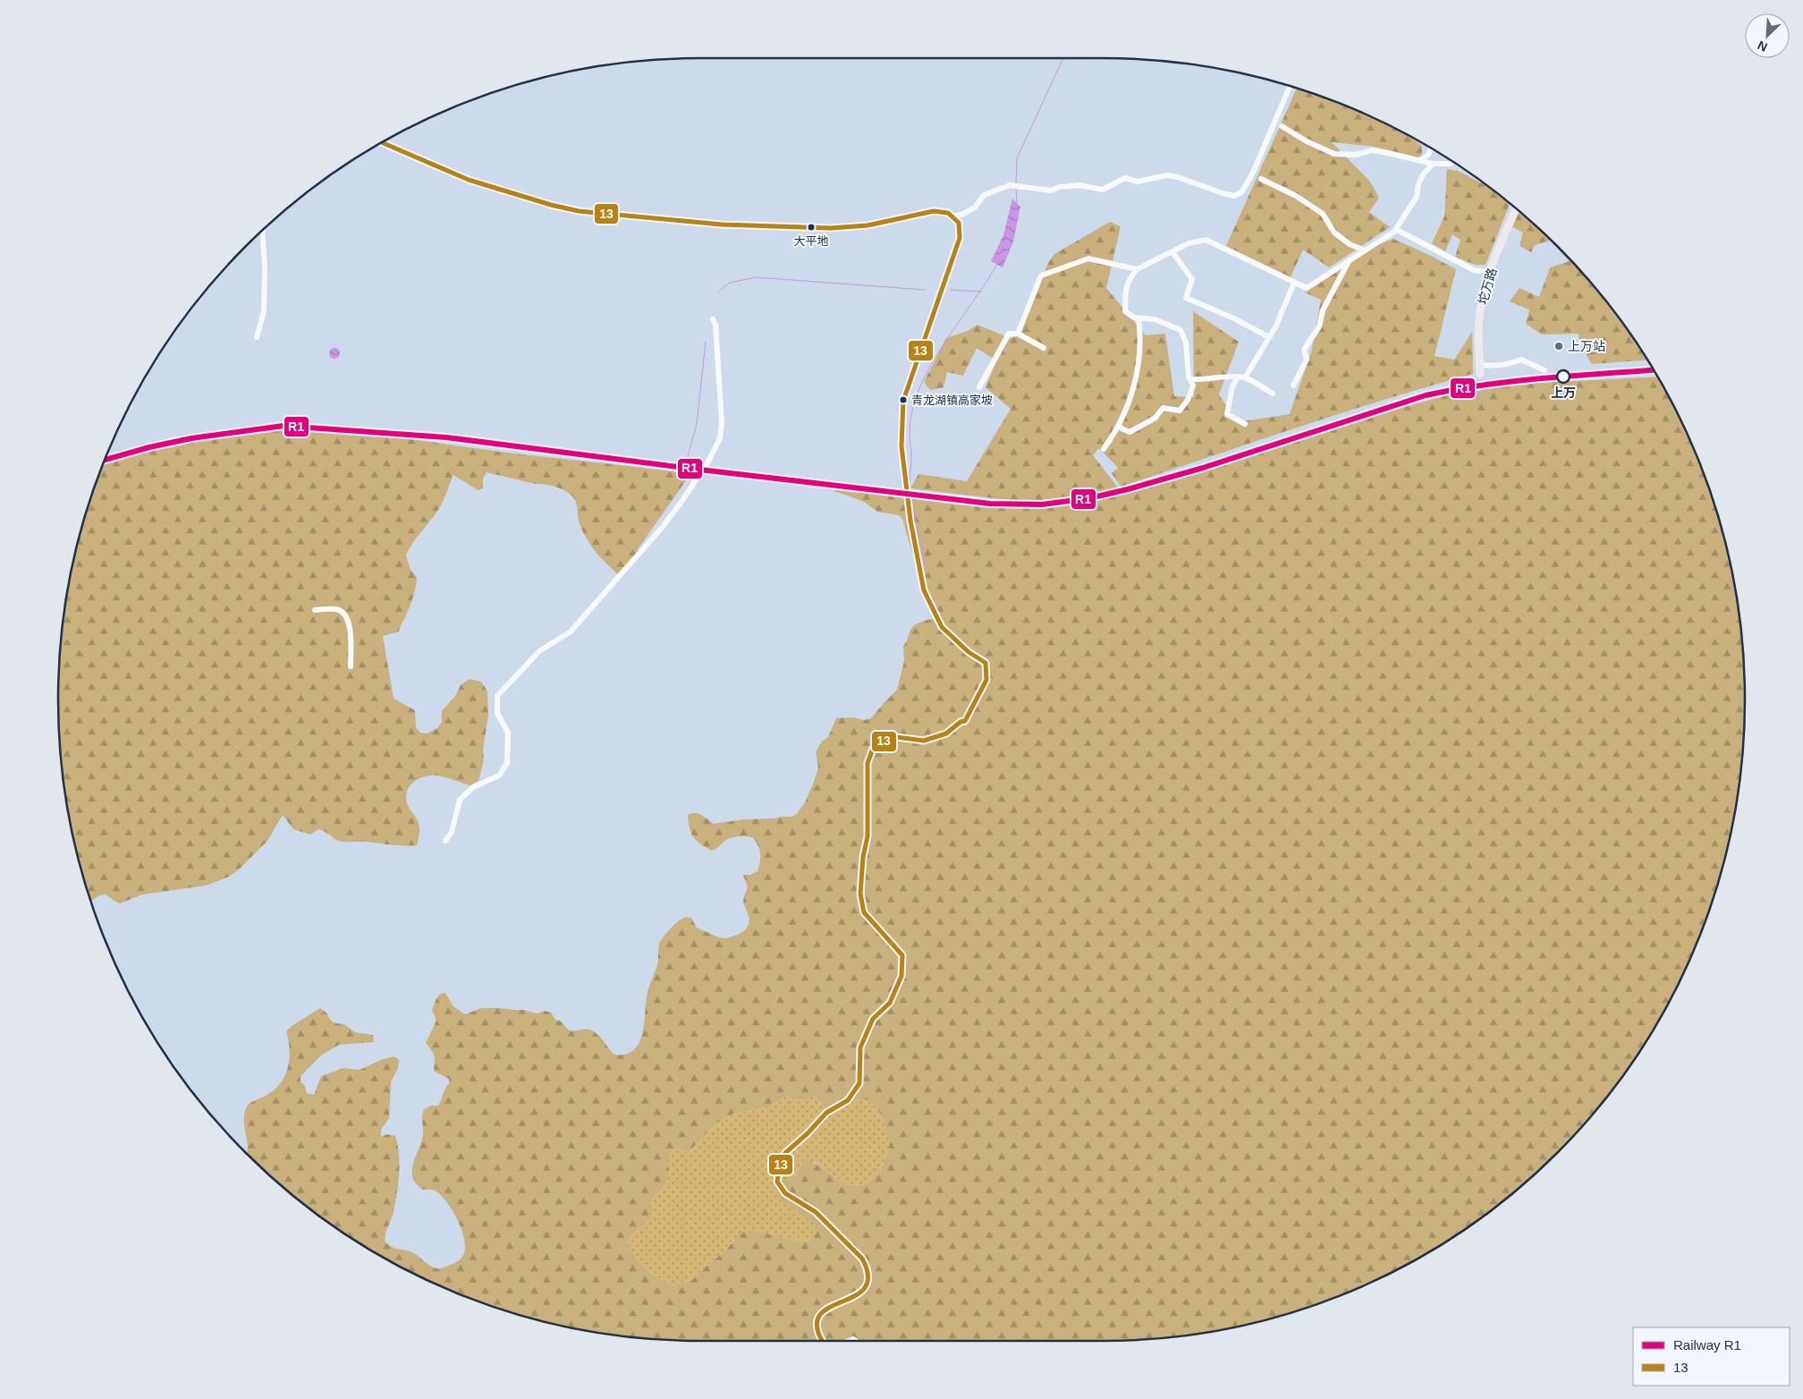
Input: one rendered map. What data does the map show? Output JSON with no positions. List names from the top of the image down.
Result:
{
  "streets": {
    "main road": ["坨万路"]
  },
  "places": [
    "大平地",
    "上万站",
    "上万",
    "青龙湖镇高家坡"
  ],
  "lines": ["transit line 13", "rail line R1"],
  "legend": ["Railway R1", "13"],
  "north": "bottom left"
}
